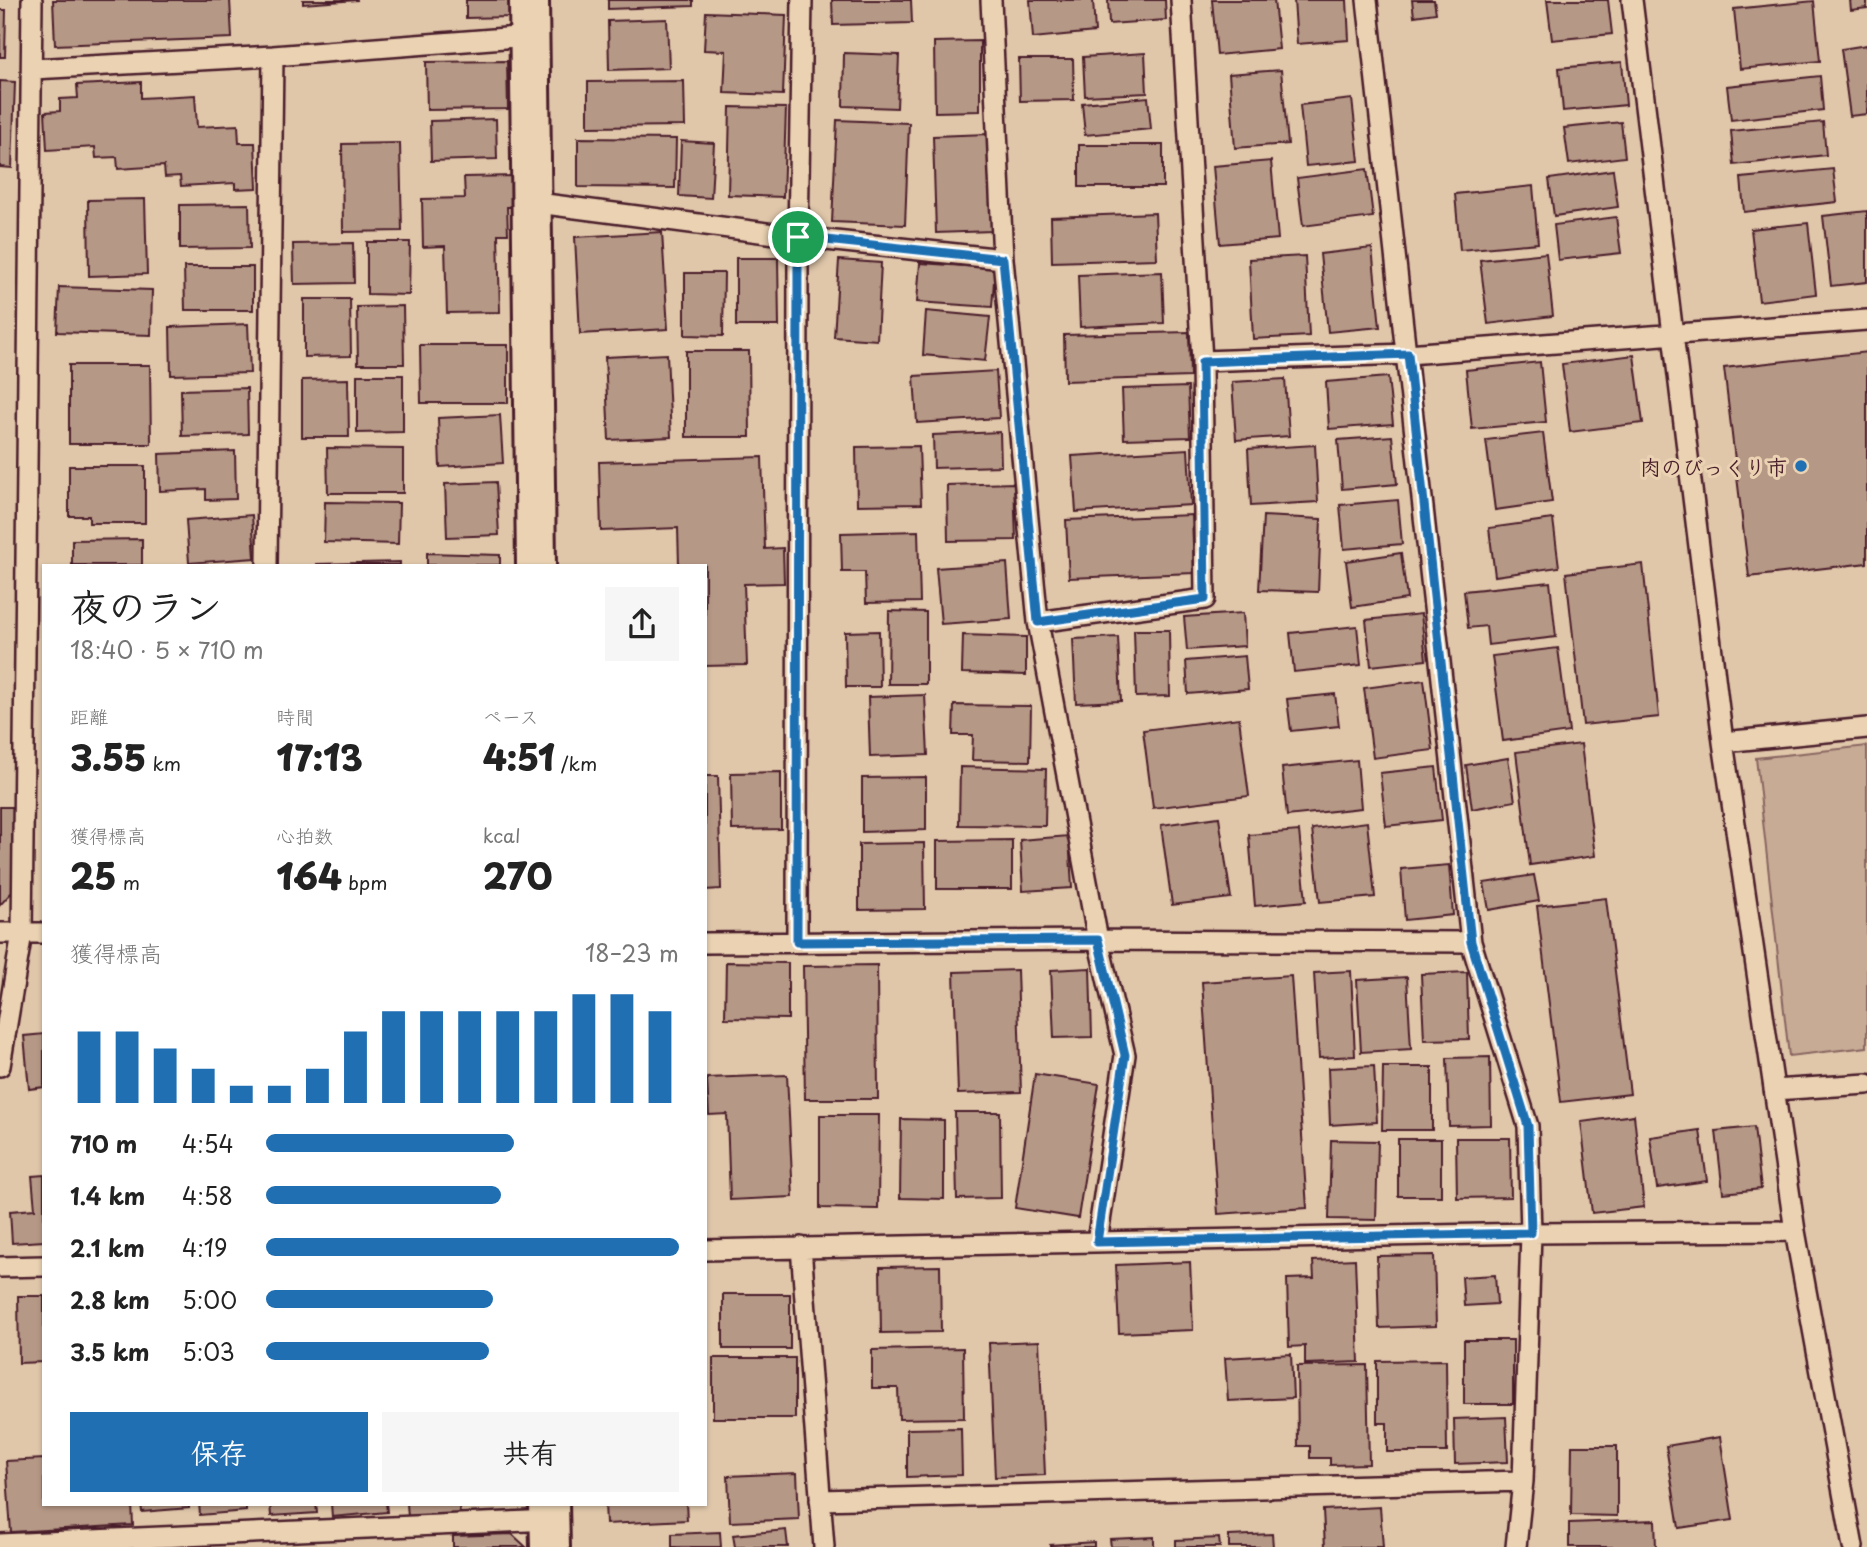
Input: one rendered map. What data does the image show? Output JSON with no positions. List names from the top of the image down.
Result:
{
  "places": ["肉のびっくり市"],
  "page": {
    "heading": ["夜のラン", "18:40 · 5 × 710 m"],
    "stats": [
      ["距離", "3.55 km"],
      ["時間", "17:13"],
      ["ペース", "4:51 /km"],
      ["獲得標高", "25 m"],
      ["心拍数", "164 bpm"],
      ["kcal", "270"]
    ],
    "chart": ["獲得標高", "18–23 m"],
    "list": [
      {
        "name": "710 m",
        "note": "4:54"
      },
      {
        "name": "1.4 km",
        "note": "4:58"
      },
      {
        "name": "2.1 km",
        "note": "4:19"
      },
      {
        "name": "2.8 km",
        "note": "5:00"
      },
      {
        "name": "3.5 km",
        "note": "5:03"
      }
    ],
    "buttons": ["保存", "共有"]
  }
}
